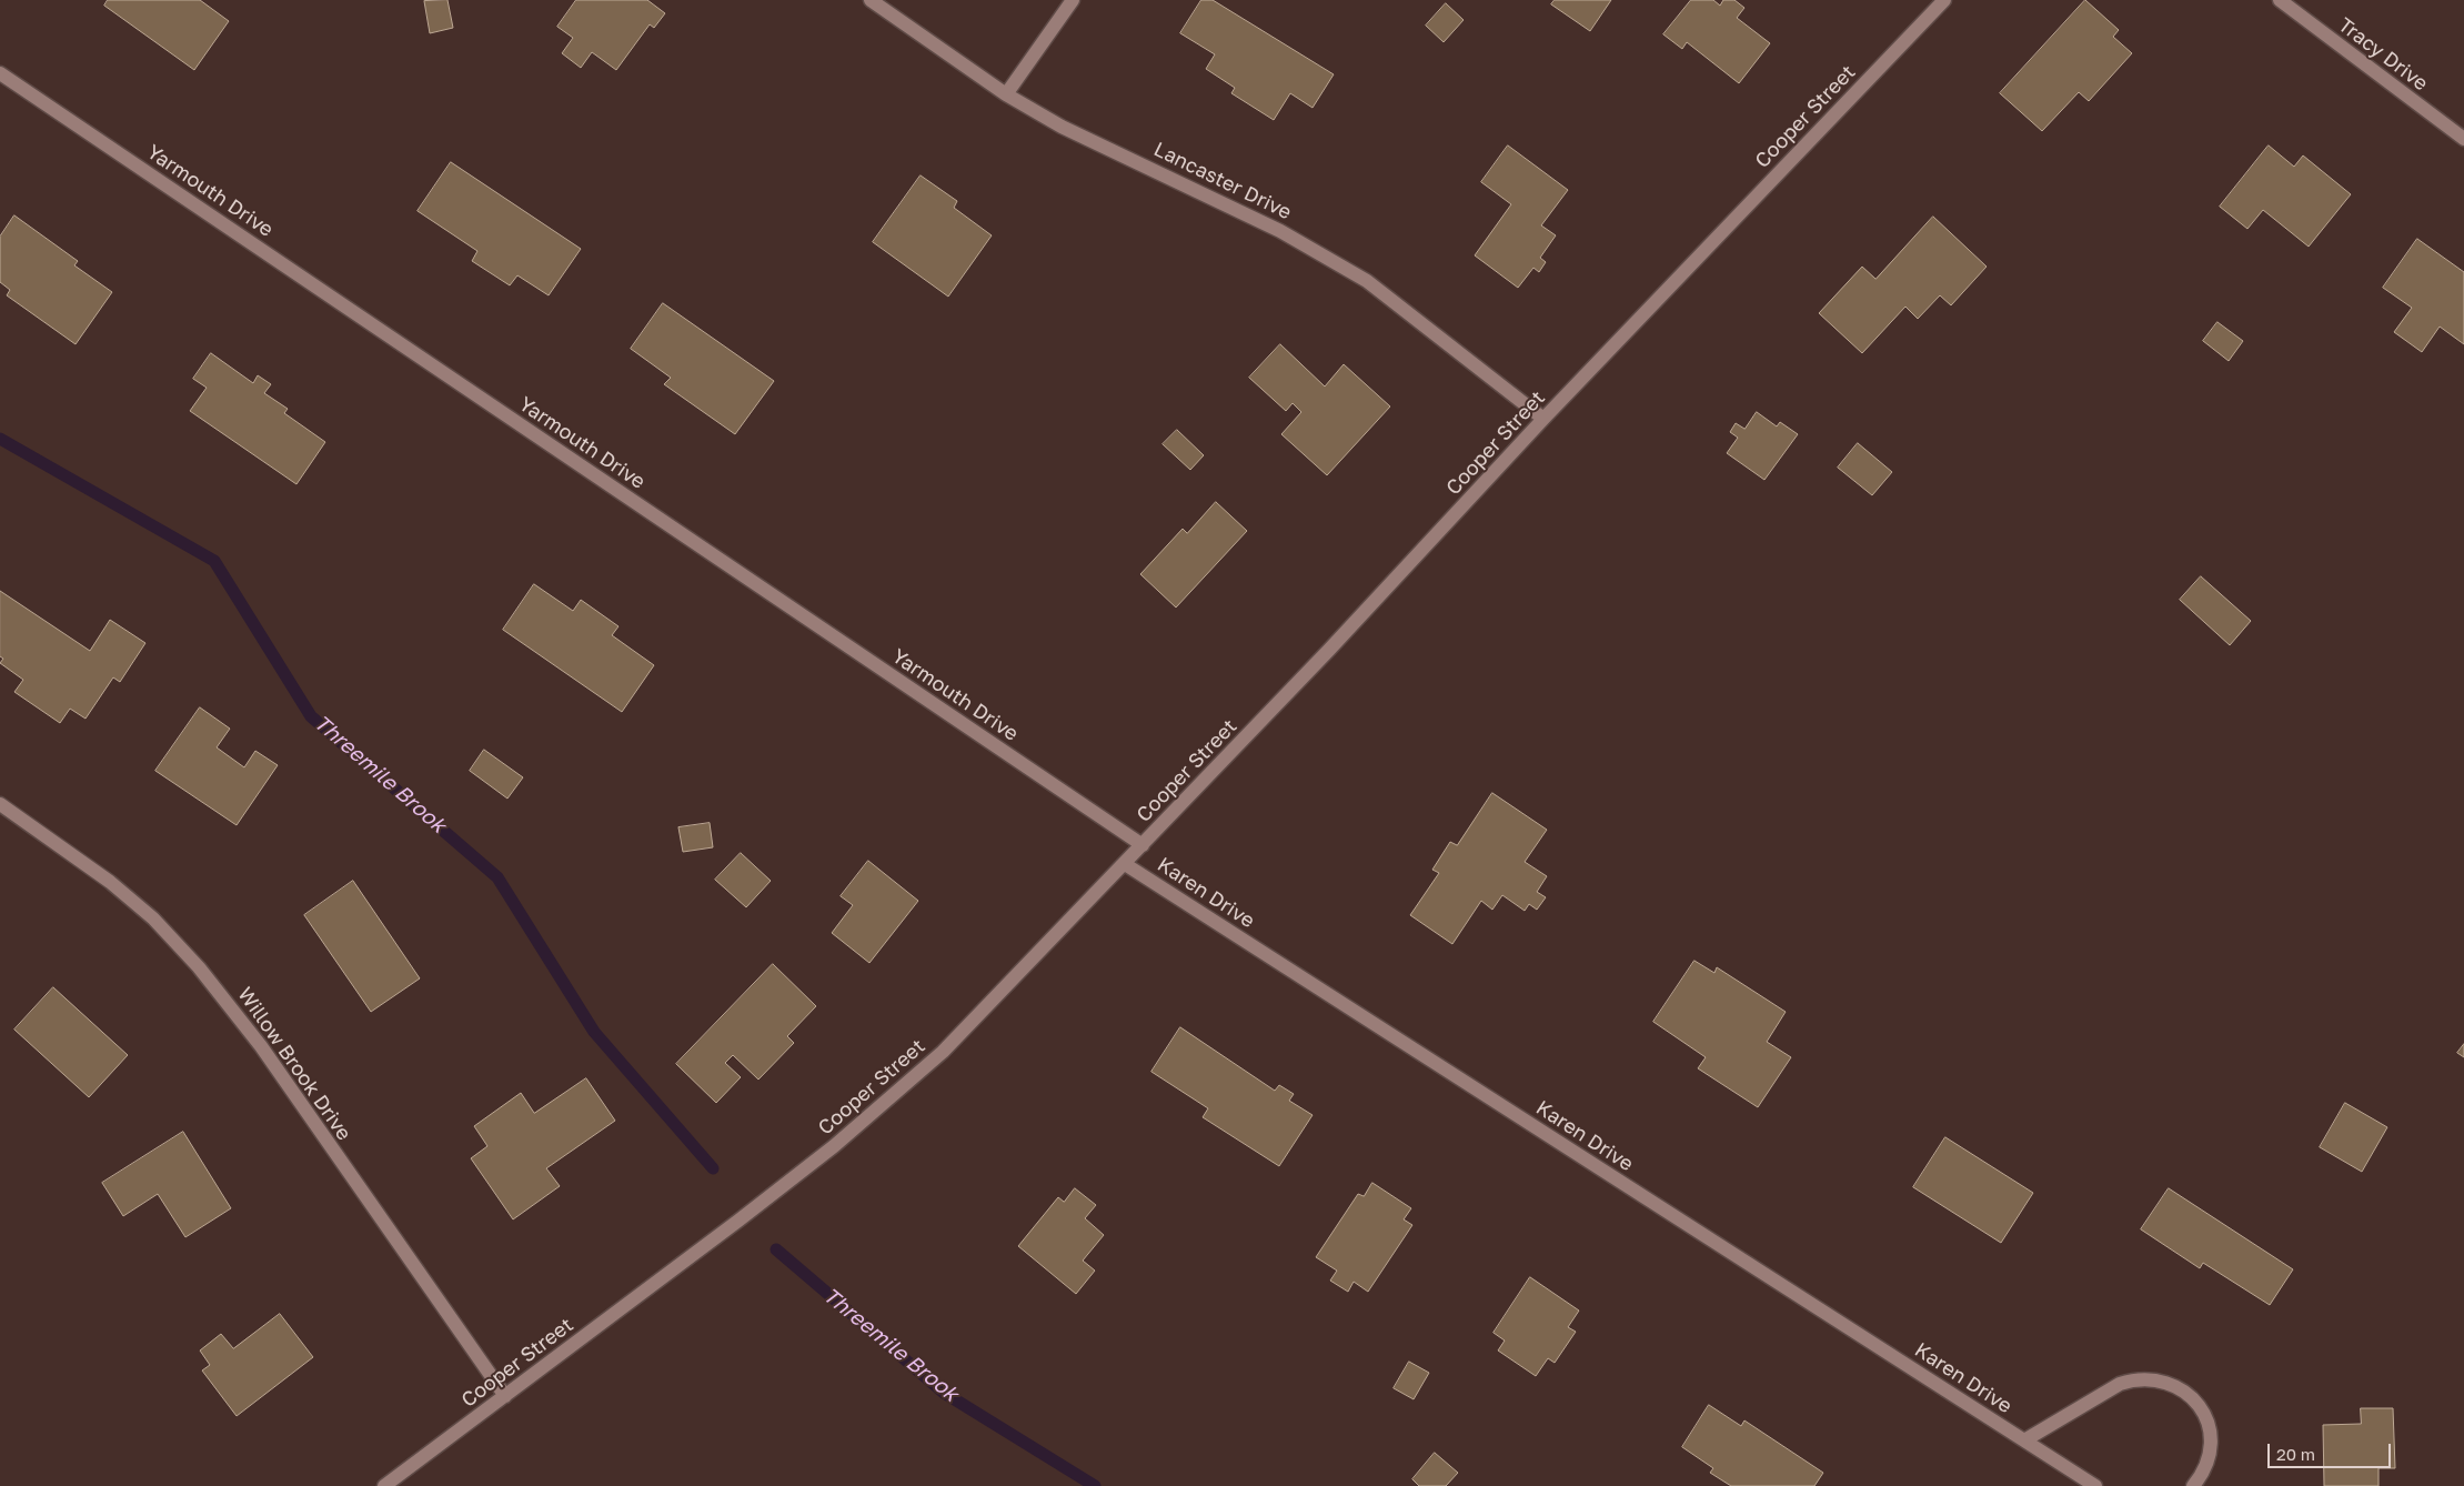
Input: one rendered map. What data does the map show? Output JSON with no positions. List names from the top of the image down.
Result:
{
  "streets": {
    "street": [
      "Tracy Drive",
      "Cooper Street",
      "Lancaster Drive",
      "Yarmouth Drive",
      "Karen Drive",
      "Willow Brook Drive"
    ]
  },
  "crossings": [
    ["Cooper Street", "Lancaster Drive"],
    ["Cooper Street", "Yarmouth Drive"],
    ["Cooper Street", "Karen Drive"],
    ["Cooper Street", "Willow Brook Drive"]
  ],
  "water": ["Threemile Brook"],
  "scale_bar": "20 m"
}
